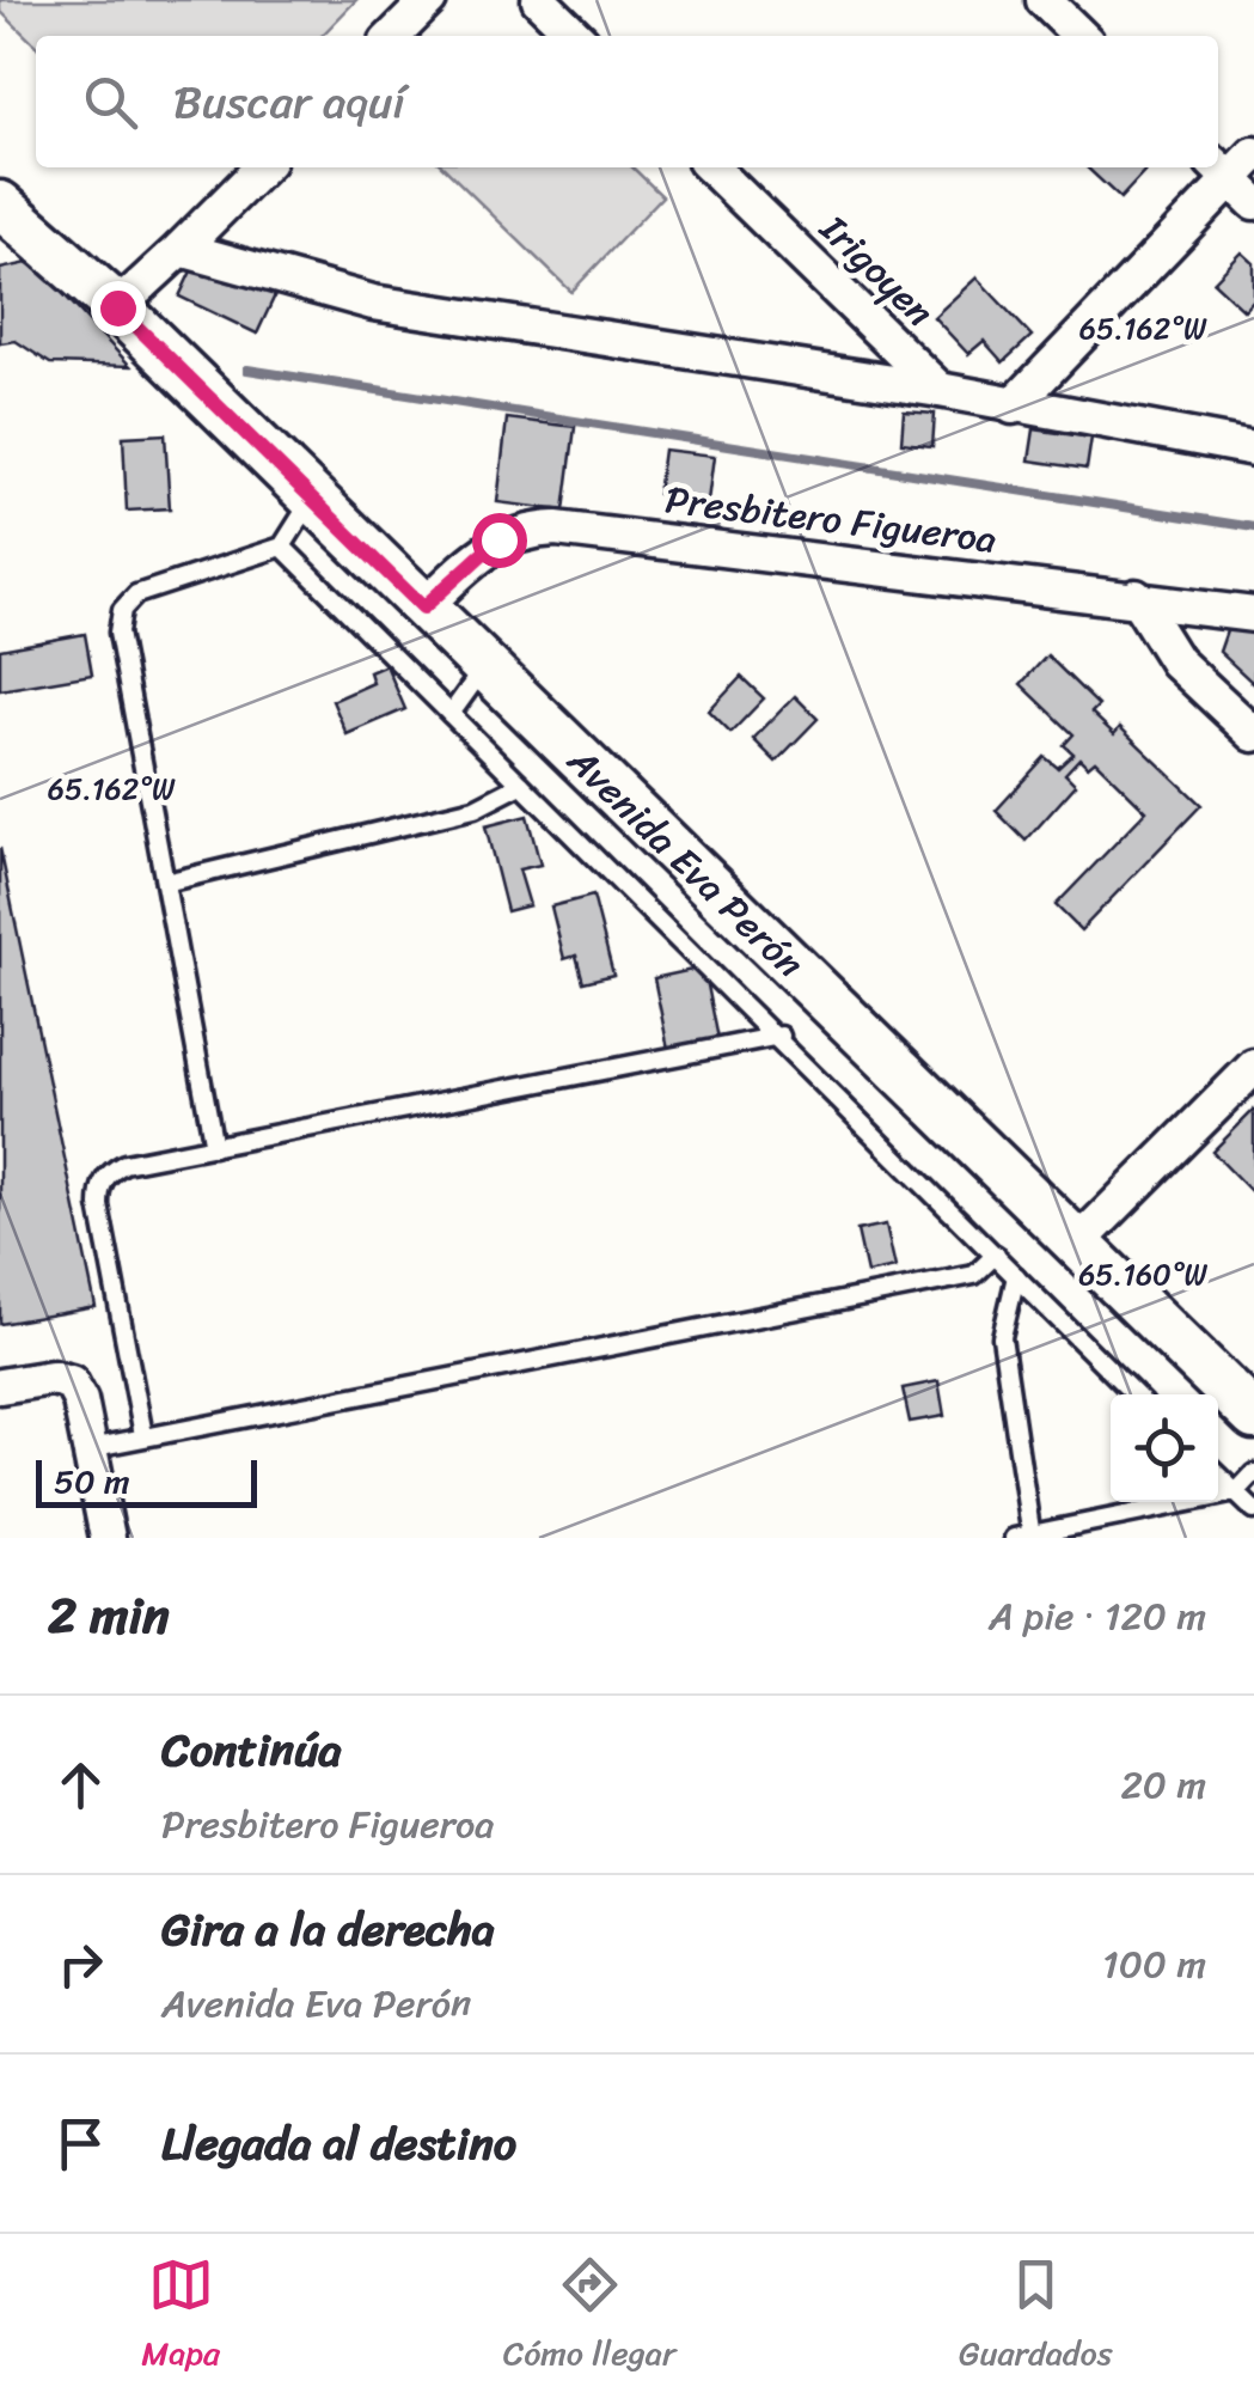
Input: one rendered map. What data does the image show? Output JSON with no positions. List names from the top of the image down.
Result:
{
  "streets": {
    "main road": ["Avenida Eva Perón"],
    "street": ["Irigoyen", "Presbitero Figueroa"]
  },
  "crossings": [
    ["Presbitero Figueroa", "Avenida Eva Perón"]
  ],
  "scale_bar": "50 m",
  "page": {
    "search": "Buscar aquí",
    "scale": "50 m",
    "heading": ["2 min", "A pie · 120 m"],
    "list": [
      ["Continúa", "Presbitero Figueroa", "20 m"],
      ["Gira a la derecha", "Avenida Eva Perón", "100 m"],
      "Llegada al destino"
    ],
    "nav": ["Mapa", "Cómo llegar", "Guardados"]
  },
  "coordinates": ["65.162°W", "65.160°W"]
}
